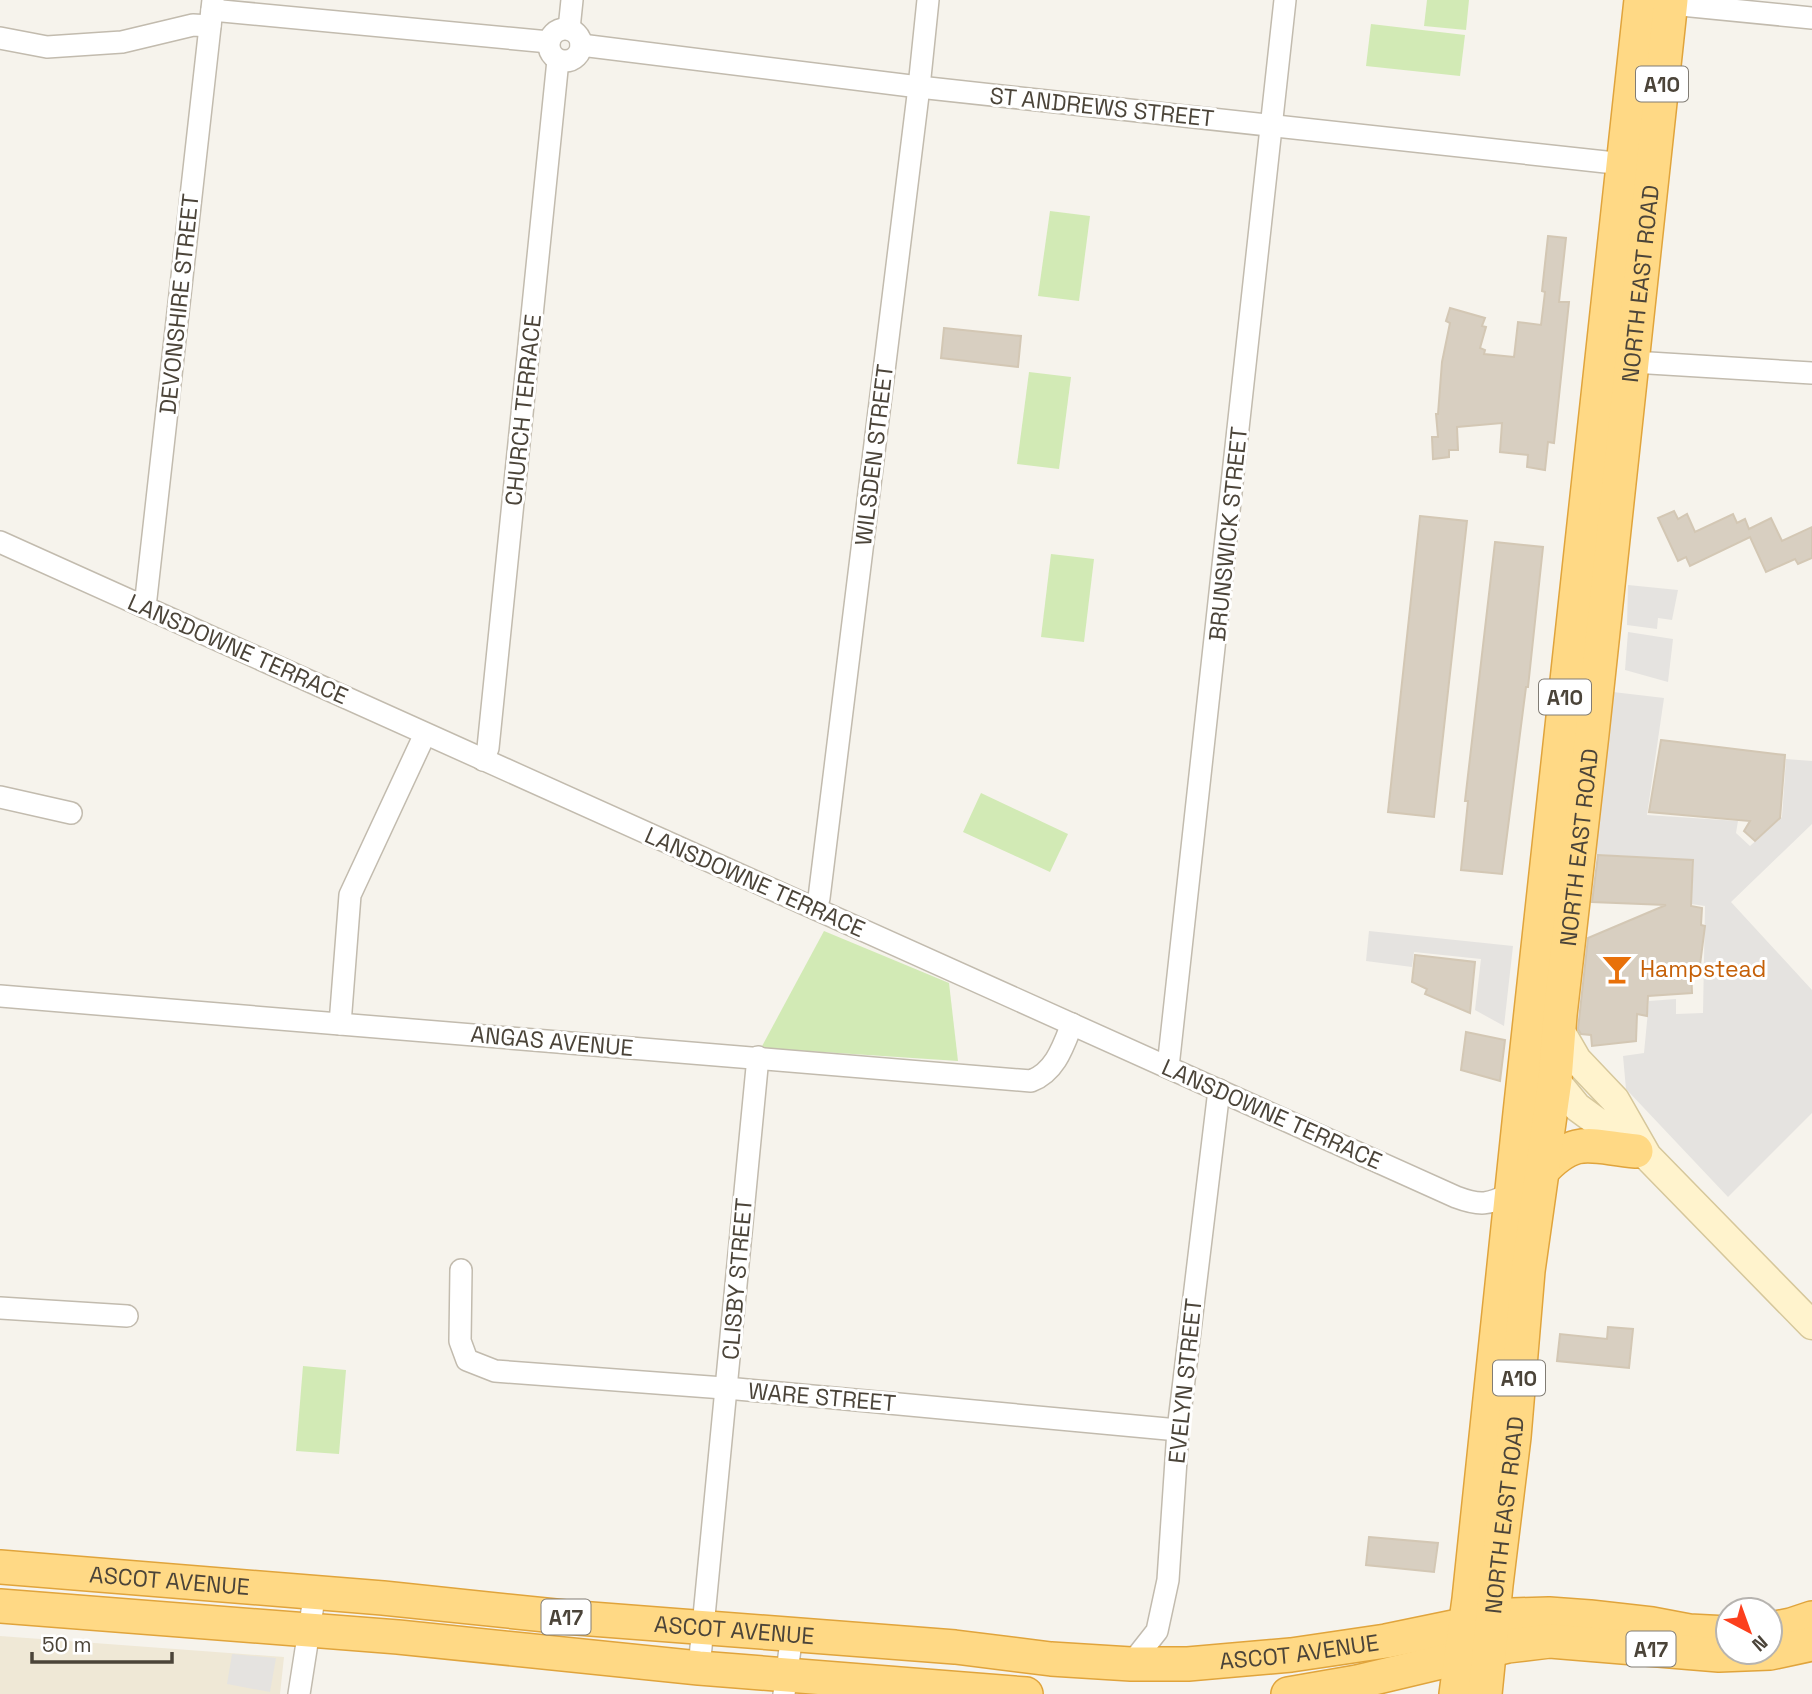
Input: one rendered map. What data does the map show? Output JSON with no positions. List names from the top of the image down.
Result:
{
  "streets": {
    "highway": [
      "A10",
      "NORTH EAST ROAD",
      "ASCOT AVENUE",
      "A17"
    ],
    "street": [
      "ST ANDREWS STREET",
      "DEVONSHIRE STREET",
      "CHURCH TERRACE",
      "WILSDEN STREET",
      "BRUNSWICK STREET",
      "LANSDOWNE TERRACE",
      "ANGAS AVENUE",
      "CLISBY STREET",
      "EVELYN STREET",
      "WARE STREET"
    ]
  },
  "crossings": [
    ["ST ANDREWS STREET", "NORTH EAST ROAD"],
    ["ST ANDREWS STREET", "WILSDEN STREET"],
    ["ST ANDREWS STREET", "BRUNSWICK STREET"],
    ["NORTH EAST ROAD", "LANSDOWNE TERRACE"],
    ["NORTH EAST ROAD", "ASCOT AVENUE"],
    ["NORTH EAST ROAD", "A17"],
    ["DEVONSHIRE STREET", "LANSDOWNE TERRACE"],
    ["CHURCH TERRACE", "LANSDOWNE TERRACE"],
    ["WILSDEN STREET", "LANSDOWNE TERRACE"],
    ["BRUNSWICK STREET", "LANSDOWNE TERRACE"],
    ["LANSDOWNE TERRACE", "ANGAS AVENUE"],
    ["LANSDOWNE TERRACE", "EVELYN STREET"],
    ["ANGAS AVENUE", "CLISBY STREET"],
    ["CLISBY STREET", "WARE STREET"],
    ["CLISBY STREET", "ASCOT AVENUE"],
    ["EVELYN STREET", "WARE STREET"],
    ["EVELYN STREET", "ASCOT AVENUE"],
    ["ASCOT AVENUE", "A17"]
  ],
  "places": {
    "bar": ["Hampstead"]
  },
  "scale_bar": "50 m",
  "north": "bottom right"
}
